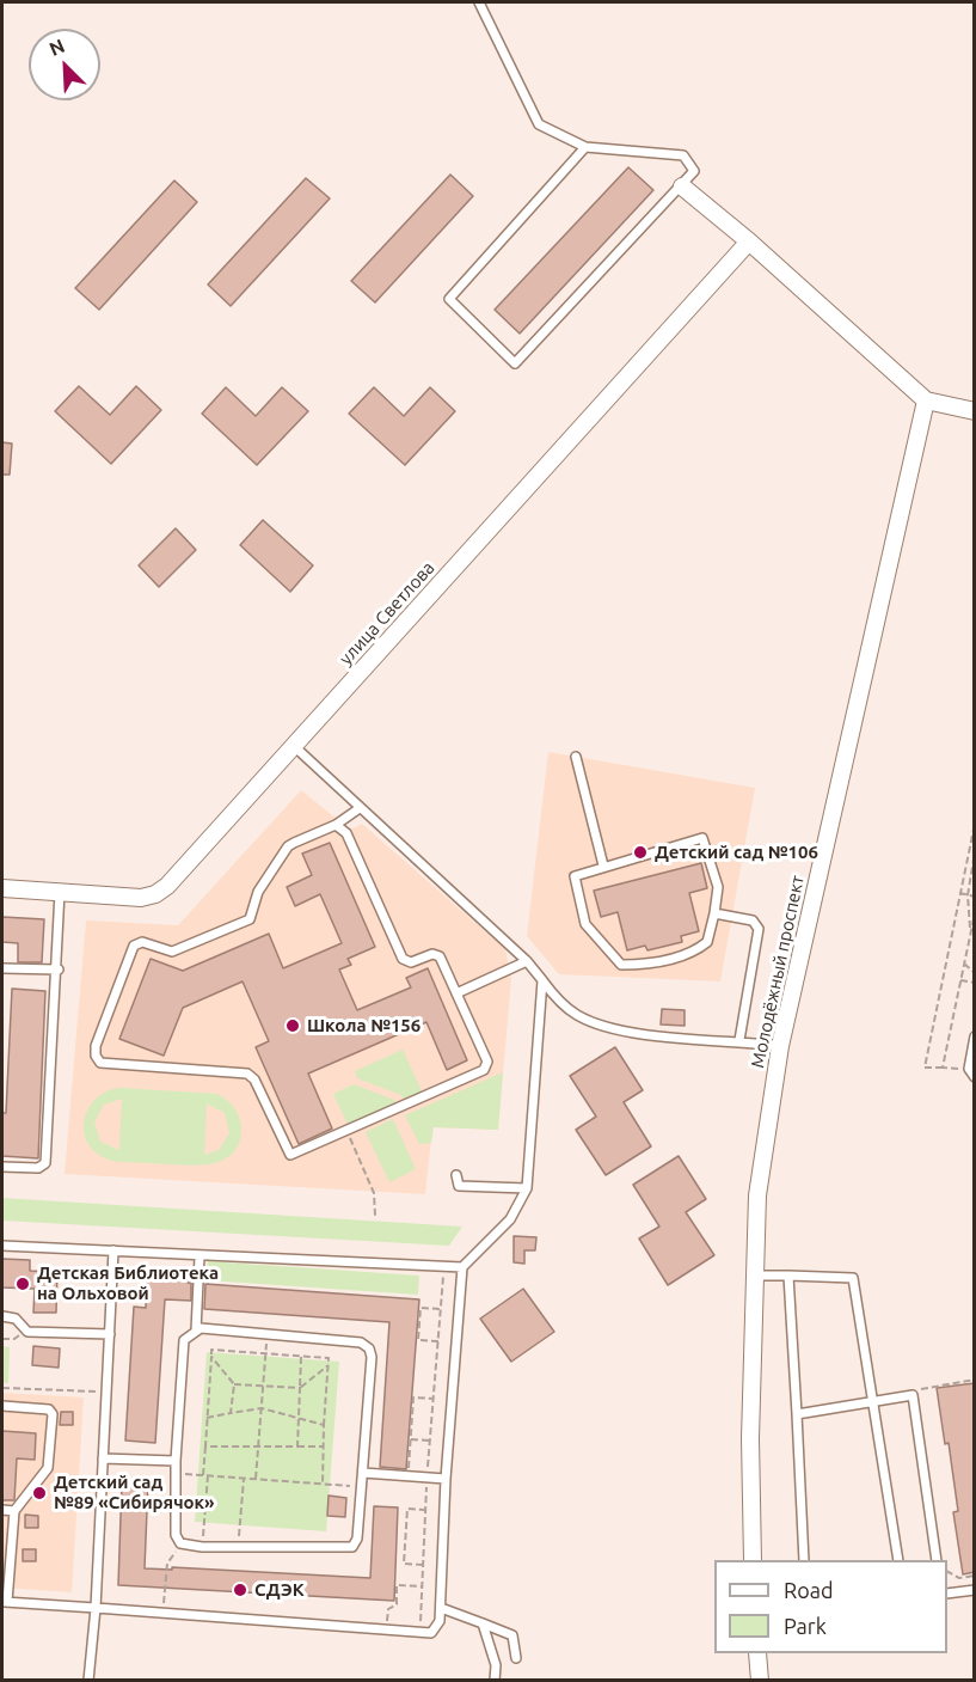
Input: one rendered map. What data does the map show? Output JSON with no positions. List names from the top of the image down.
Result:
{
  "streets": {
    "street": ["улица Светлова", "Молодёжный проспект"]
  },
  "places": [
    "Детский сад №106",
    "Школа №156",
    "Детская Библиотека на Ольховой",
    "Детский сад №89 «Сибирячок»",
    "СДЭК"
  ],
  "legend": ["Road", "Park"],
  "north": "top left"
}
